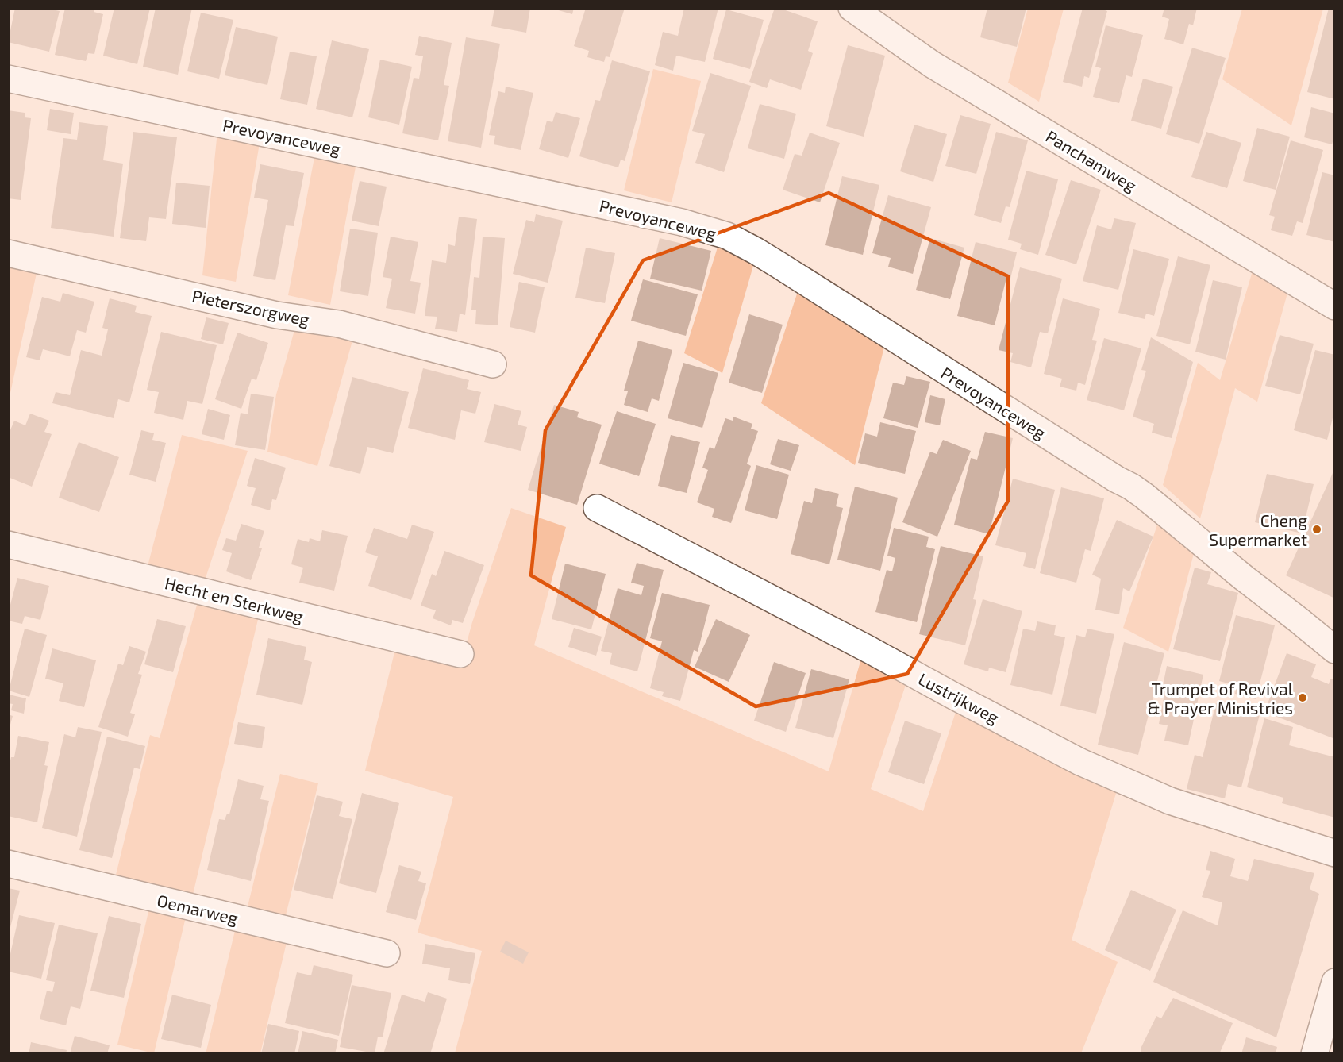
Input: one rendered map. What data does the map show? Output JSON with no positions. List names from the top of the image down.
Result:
{
  "streets": {
    "street": [
      "Prevoyanceweg",
      "Panchamweg",
      "Pieterszorgweg",
      "Hecht en Sterkweg",
      "Lustrijkweg",
      "Oemarweg"
    ]
  },
  "places": ["Cheng Supermarket", "Trumpet of Revival & Prayer Ministries"]
}
